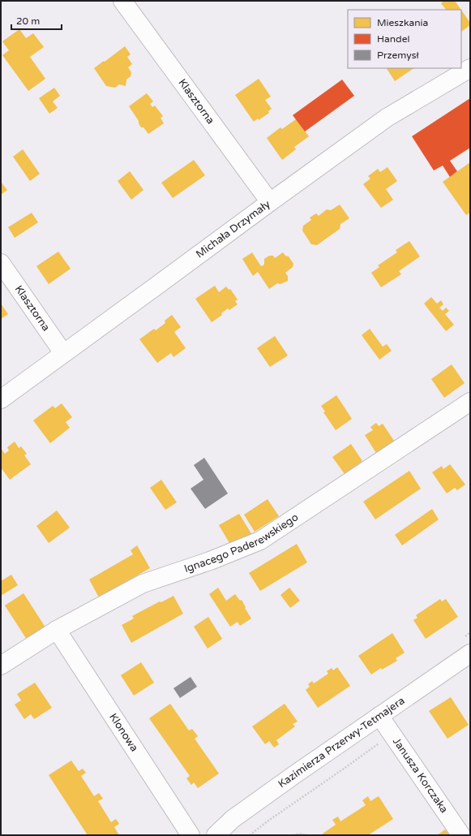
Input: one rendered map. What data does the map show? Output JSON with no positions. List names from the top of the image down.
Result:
{
  "streets": {
    "street": [
      "Klasztorna",
      "Michała Drzymały",
      "Ignacego Paderewskiego",
      "Klonowa",
      "Kazimierza Przerwy-Tetmajera",
      "Janusza Korczaka"
    ]
  },
  "crossings": [
    ["Klasztorna", "Michała Drzymały"],
    ["Ignacego Paderewskiego", "Klonowa"],
    ["Kazimierza Przerwy-Tetmajera", "Janusza Korczaka"]
  ],
  "legend": ["Mieszkania", "Handel", "Przemysł"],
  "scale_bar": "20 m"
}
